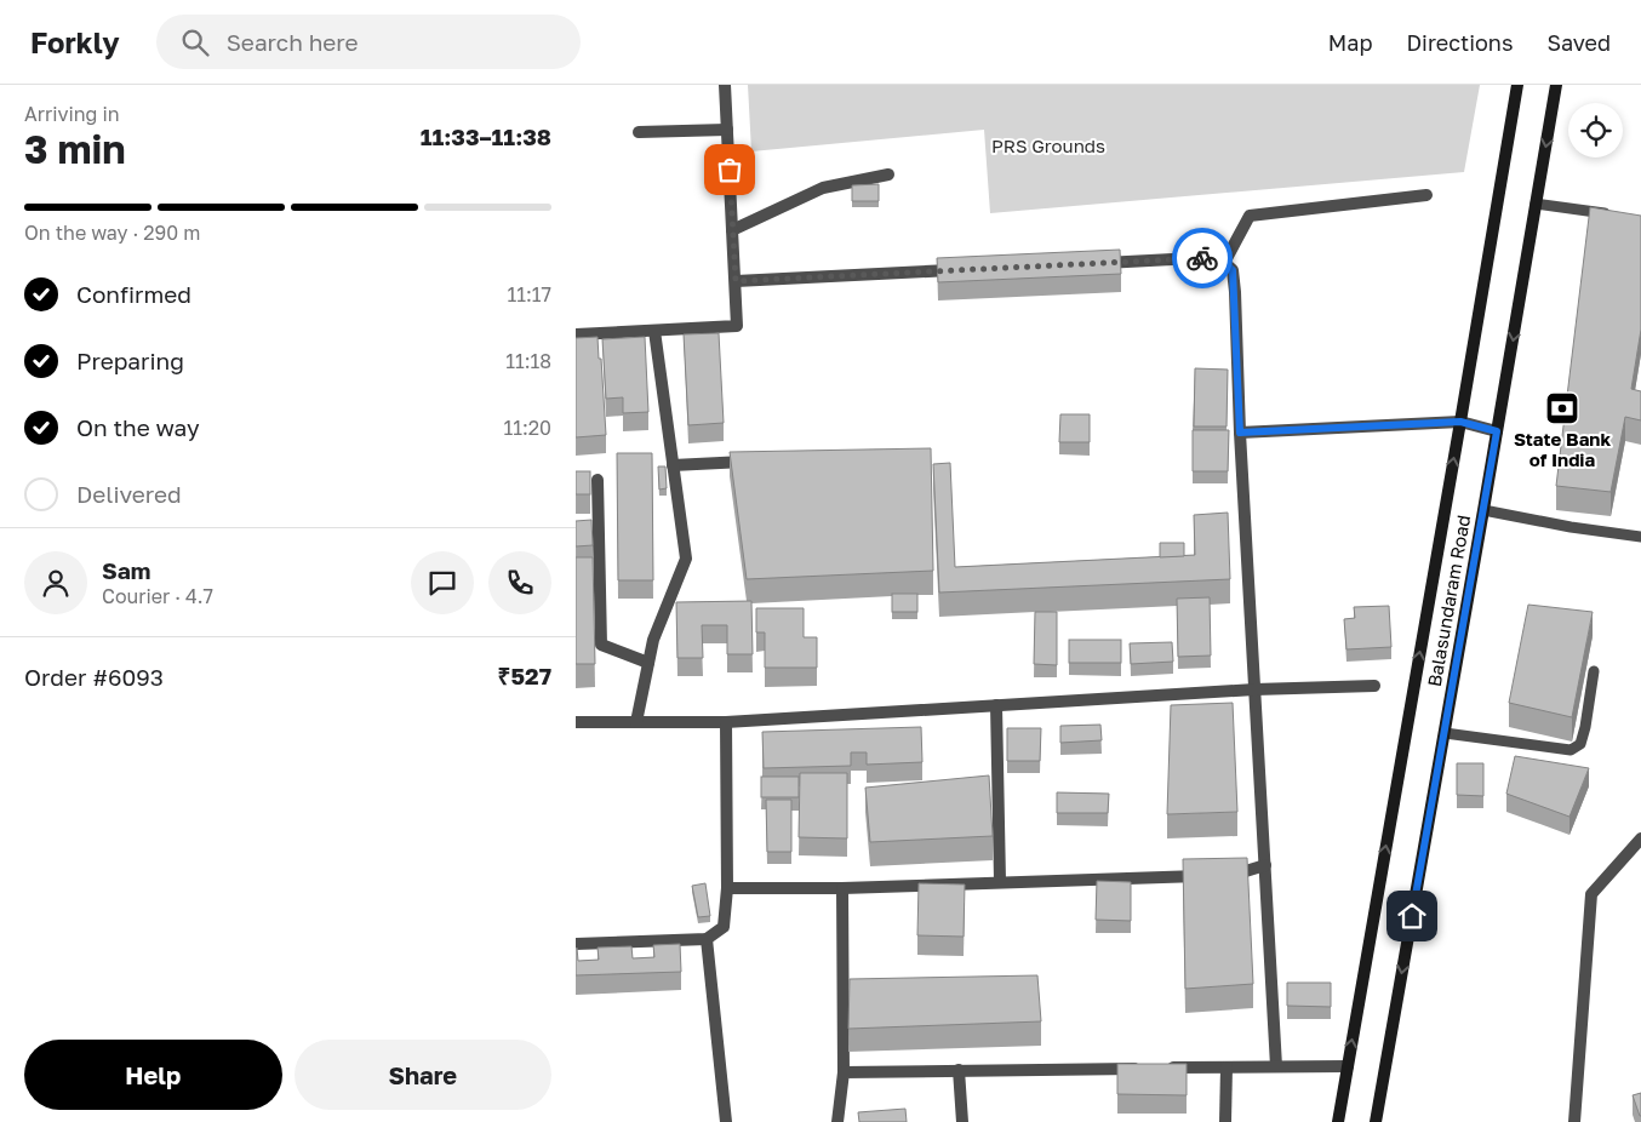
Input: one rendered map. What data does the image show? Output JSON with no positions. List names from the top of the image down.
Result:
{
  "streets": {
    "main road": ["Balasundaram Road"]
  },
  "parks": ["PRS Grounds"],
  "places": {
    "bank": ["State Bank of India"]
  },
  "page": {
    "header": "Forkly",
    "search": "Search here",
    "nav": ["Map", "Directions", "Saved"],
    "heading": ["3 min", "Arriving in", "11:33–11:38"],
    "panel": [
      "Sam",
      "Courier · 4.7",
      "Order #6093",
      "₹527"
    ],
    "bar": "On the way · 290 m",
    "list": [
      ["Confirmed", "11:17"],
      ["Preparing", "11:18"],
      ["On the way", "11:20"],
      "Delivered"
    ],
    "buttons": ["Help", "Share"]
  }
}
